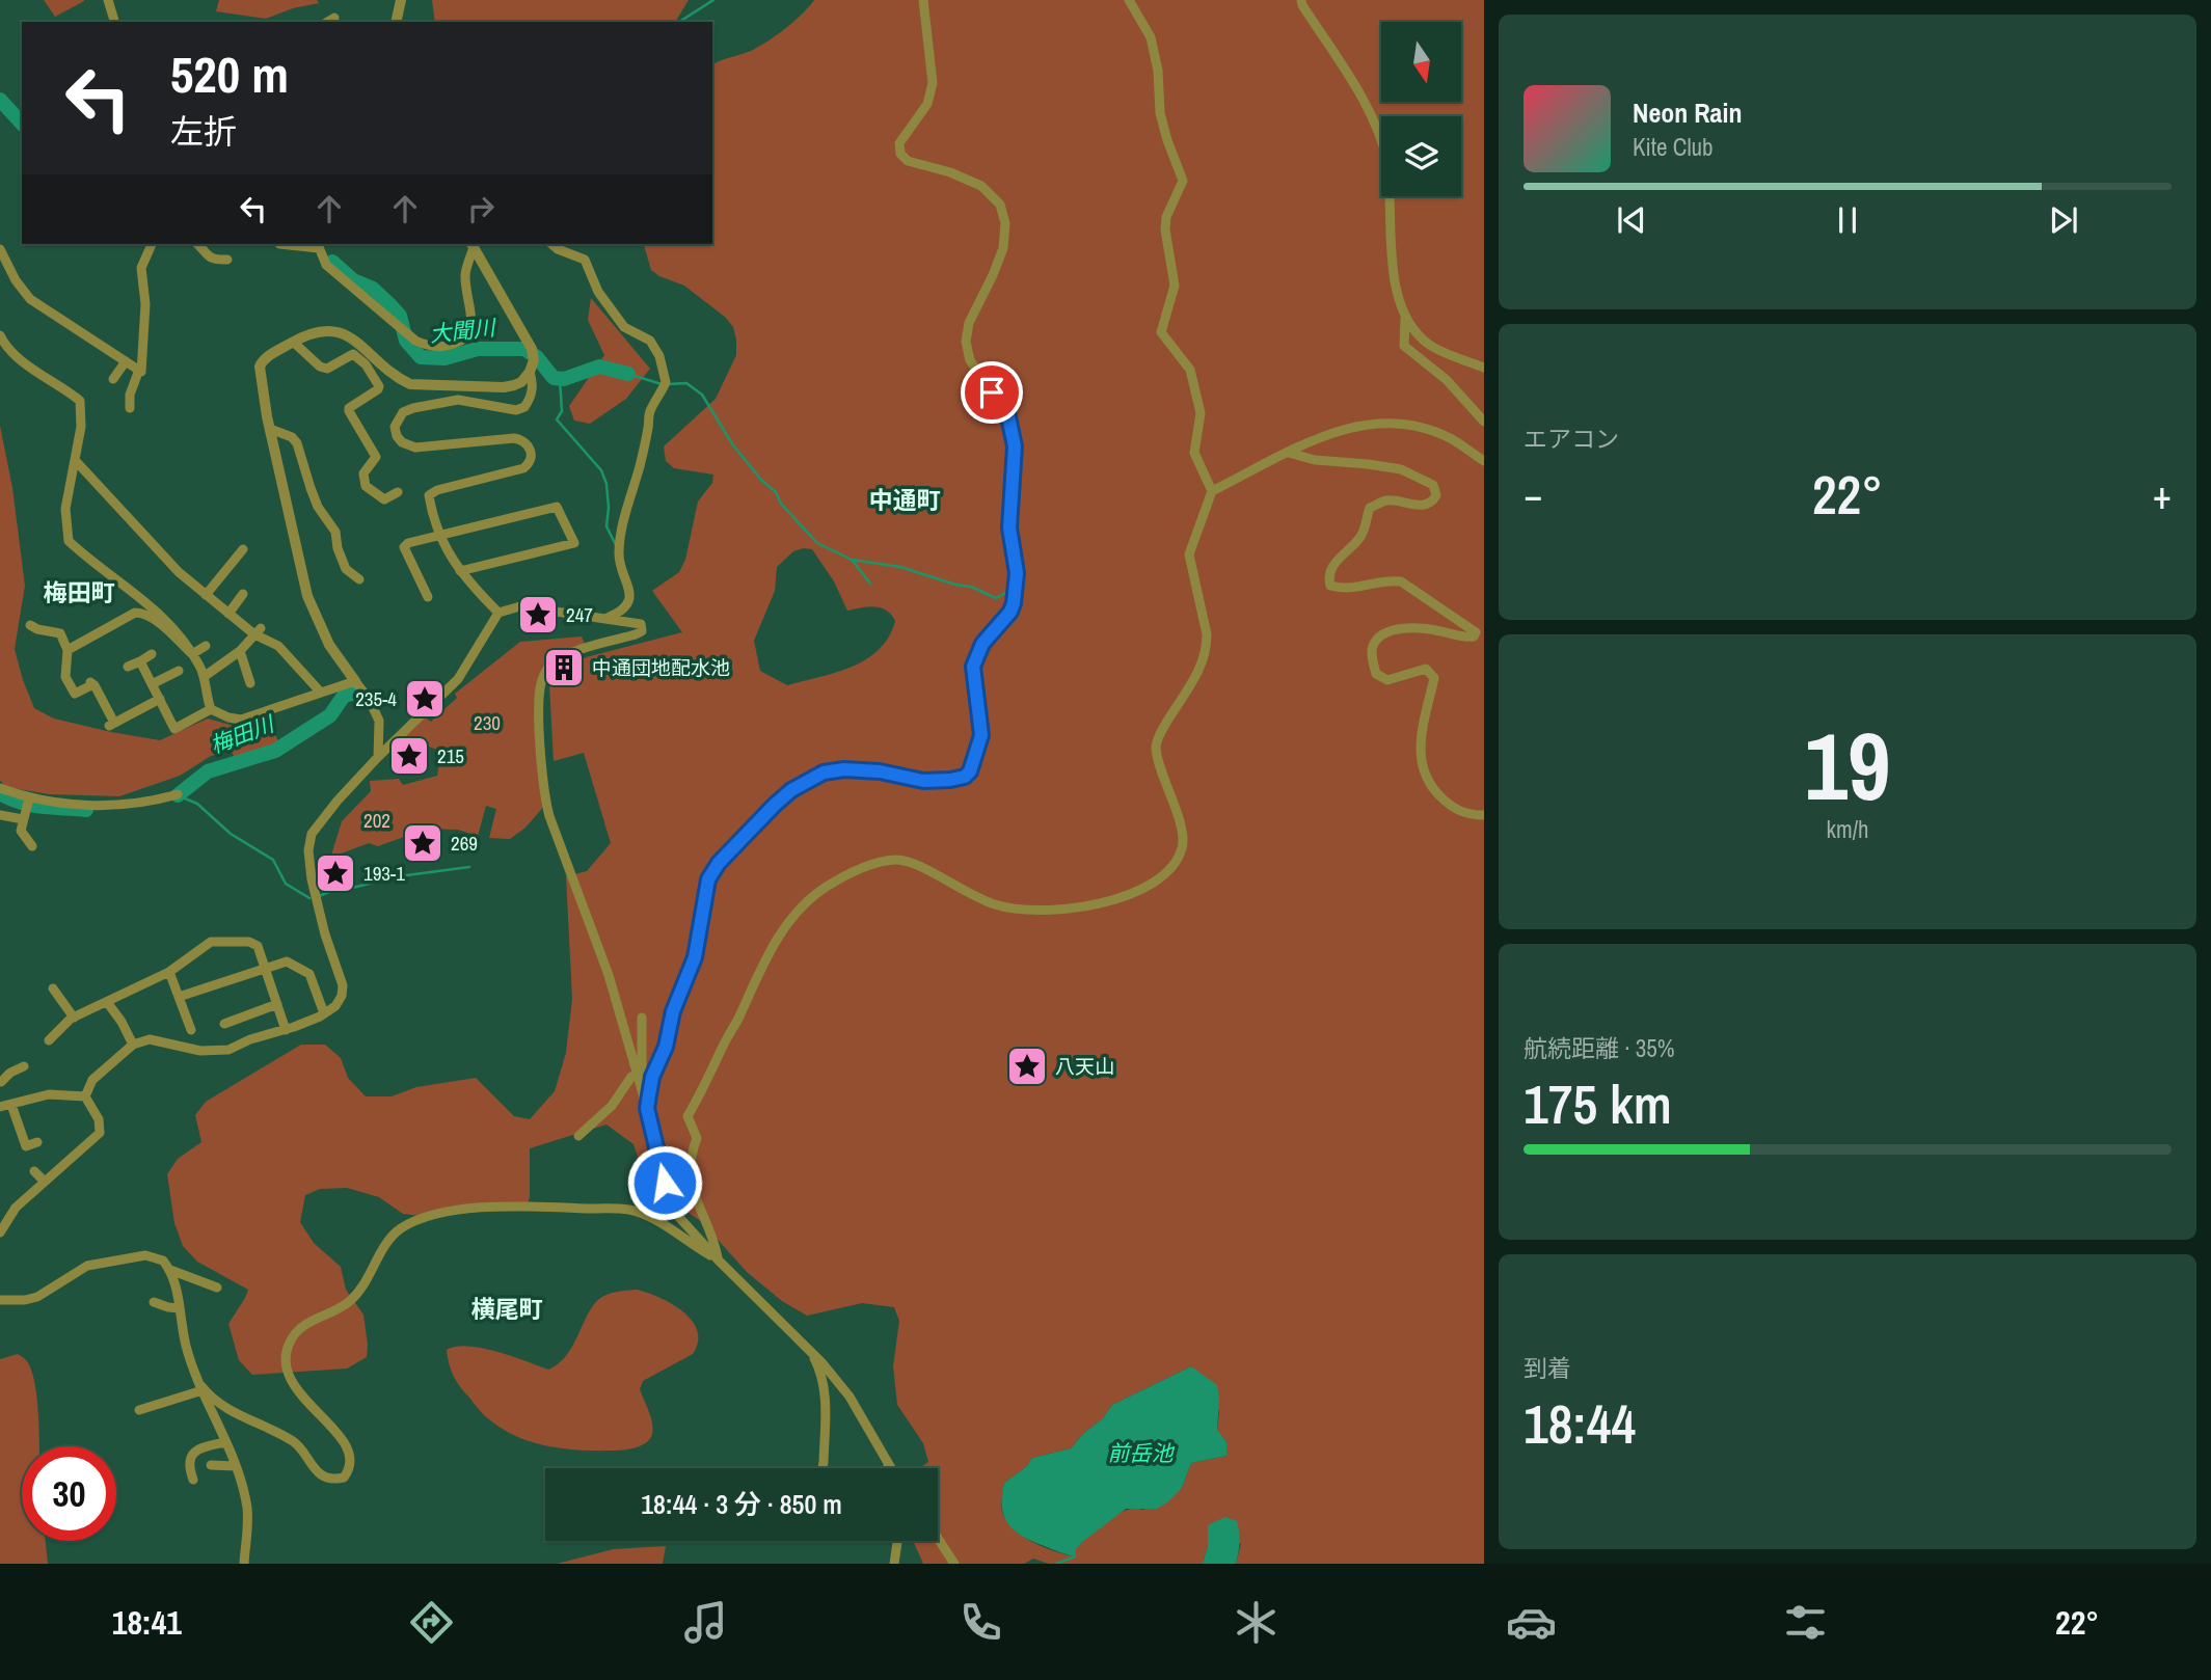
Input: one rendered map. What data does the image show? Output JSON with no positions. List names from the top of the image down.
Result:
{
  "districts": ["中通町", "梅田町", "横尾町"],
  "water": ["大聞川", "梅田川", "前岳池"],
  "parks": ["230", "202"],
  "places": {
    "place": [
      "247",
      "235-4",
      "215",
      "269",
      "193-1",
      "八天山"
    ],
    "building": ["中通団地配水池"]
  },
  "north": "bottom",
  "page": {
    "turn": ["520 m", "左折"],
    "song": ["Neon Rain", "Kite Club"],
    "tile": [
      "エアコン",
      ["19", "km/h"],
      ["航続距離 · 35%", "175 km"],
      ["到着", "18:44"]
    ],
    "heat": ["−", "22°", "+"],
    "limit": "30",
    "trip": "18:44 · 3 分 · 850 m",
    "tabs": ["18:41", "22°"]
  }
}
